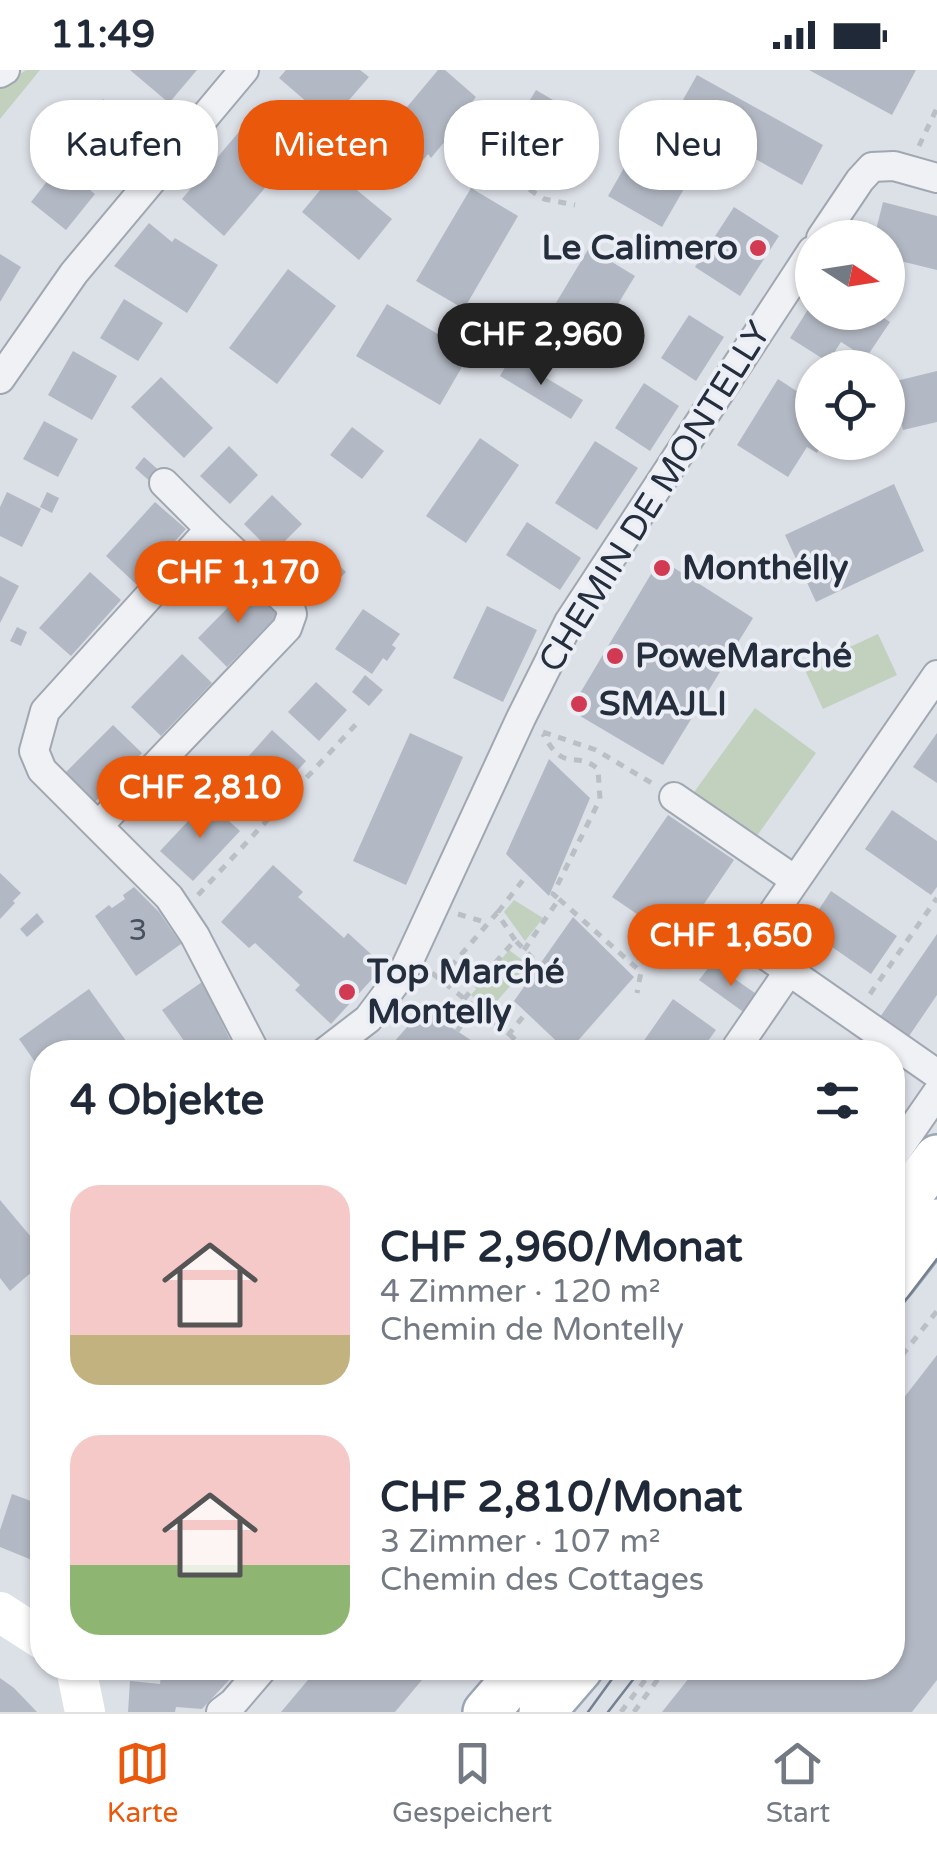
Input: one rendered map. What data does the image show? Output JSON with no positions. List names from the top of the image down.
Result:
{
  "streets": {
    "street": ["CHEMIN DE MONTELLY"]
  },
  "places": [
    "Le Calimero",
    "Monthélly",
    "PoweMarché",
    "SMAJLI",
    "Top Marché Montelly"
  ],
  "house_numbers": ["3"],
  "north": "right",
  "page": {
    "status": "11:49",
    "chip": [
      "Kaufen",
      "Mieten",
      "Filter",
      "Neu"
    ],
    "price": [
      "CHF 2,960",
      "CHF 1,170",
      "CHF 2,810",
      "CHF 1,650"
    ],
    "heading": "4 Objekte",
    "list": [
      {
        "name": "CHF 2,960/Monat",
        "note": "4 Zimmer · 120 m² · Chemin de Montelly"
      },
      {
        "name": "CHF 2,810/Monat",
        "note": "3 Zimmer · 107 m² · Chemin des Cottages"
      }
    ],
    "tabs": ["Karte", "Gespeichert", "Start"]
  }
}
